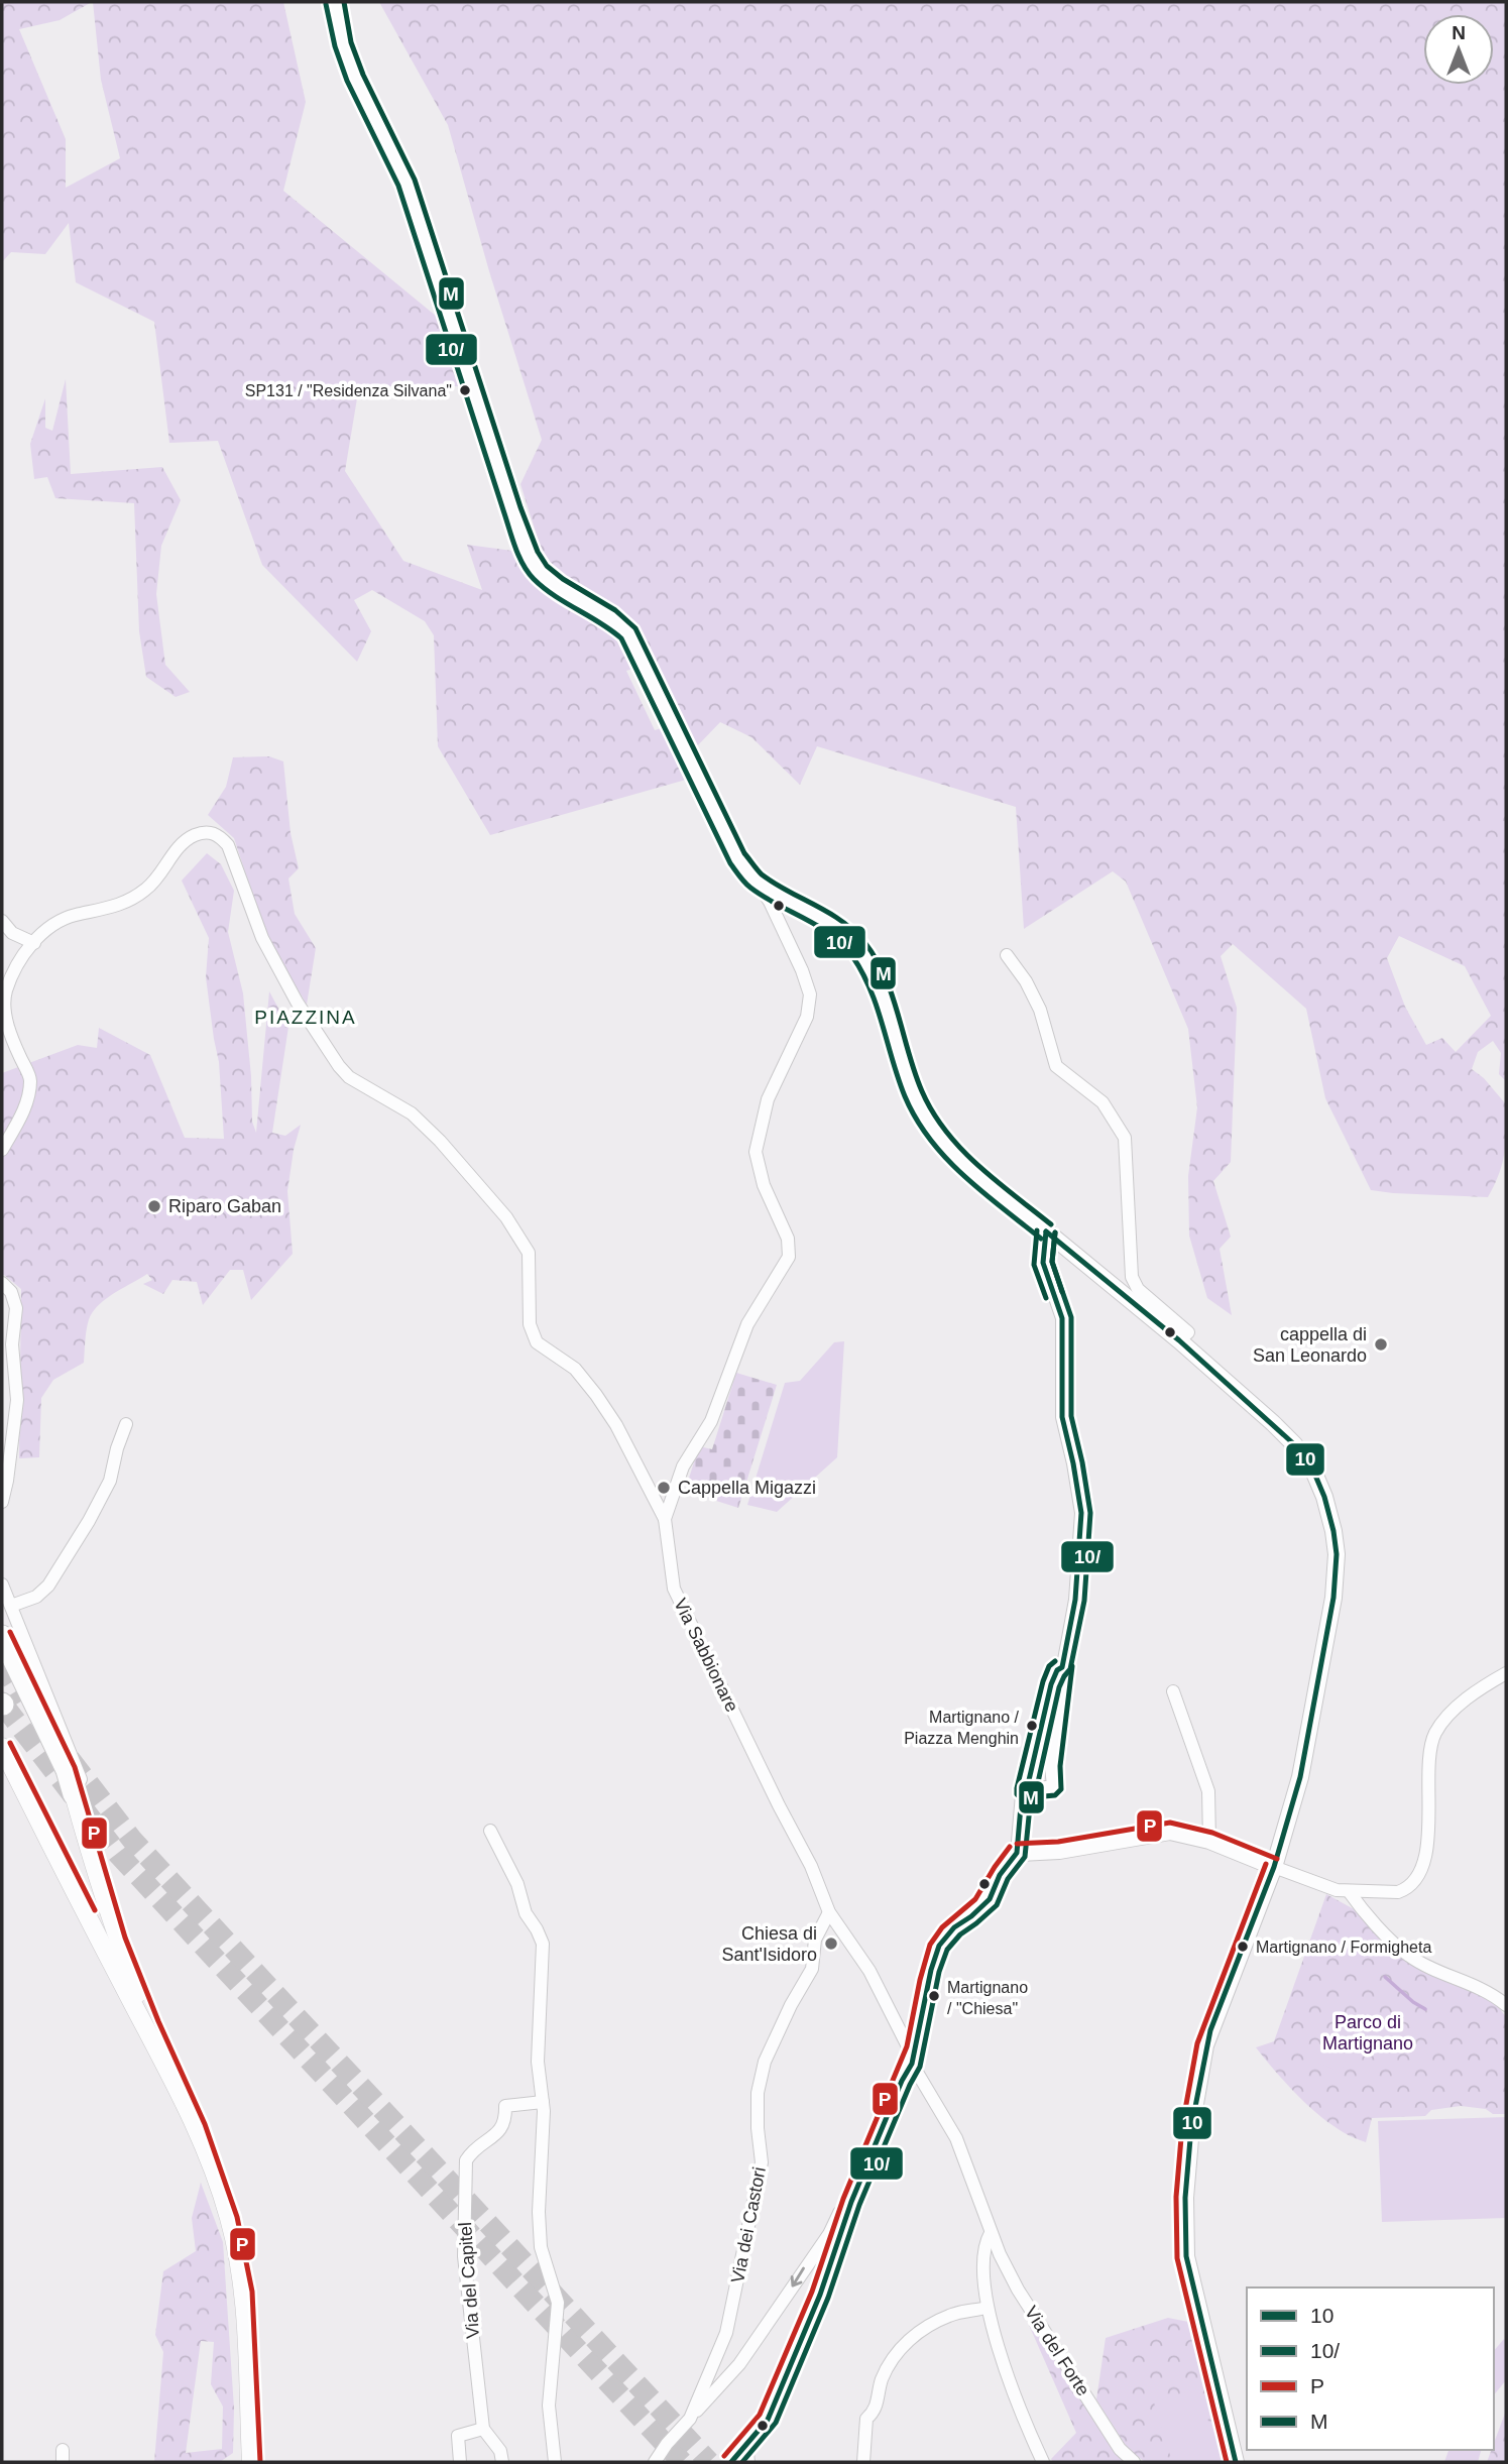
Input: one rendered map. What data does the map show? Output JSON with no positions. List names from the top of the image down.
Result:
{
  "streets": {
    "street": [
      "Via Sabbionare",
      "Via dei Castori",
      "Via del Capitel",
      "Via del Forte"
    ]
  },
  "crossings": [
    ["Via Sabbionare", "Via dei Castori"],
    ["Via Sabbionare", "Via del Forte"]
  ],
  "districts": ["PIAZZINA"],
  "parks": ["Parco di Martignano"],
  "places": [
    "SP131 / \"Residenza Silvana\"",
    "Riparo Gaban",
    "cappella di San Leonardo",
    "Cappella Migazzi",
    "Martignano / Piazza Menghin",
    "Chiesa di Sant'Isidoro",
    "Martignano / Formigheta",
    "Martignano / \"Chiesa\""
  ],
  "lines": [
    "transit line M",
    "transit line 10/",
    "transit line 10",
    "transit line P"
  ],
  "legend": [
    "10",
    "10/",
    "P",
    "M"
  ],
  "north": "top"
}
